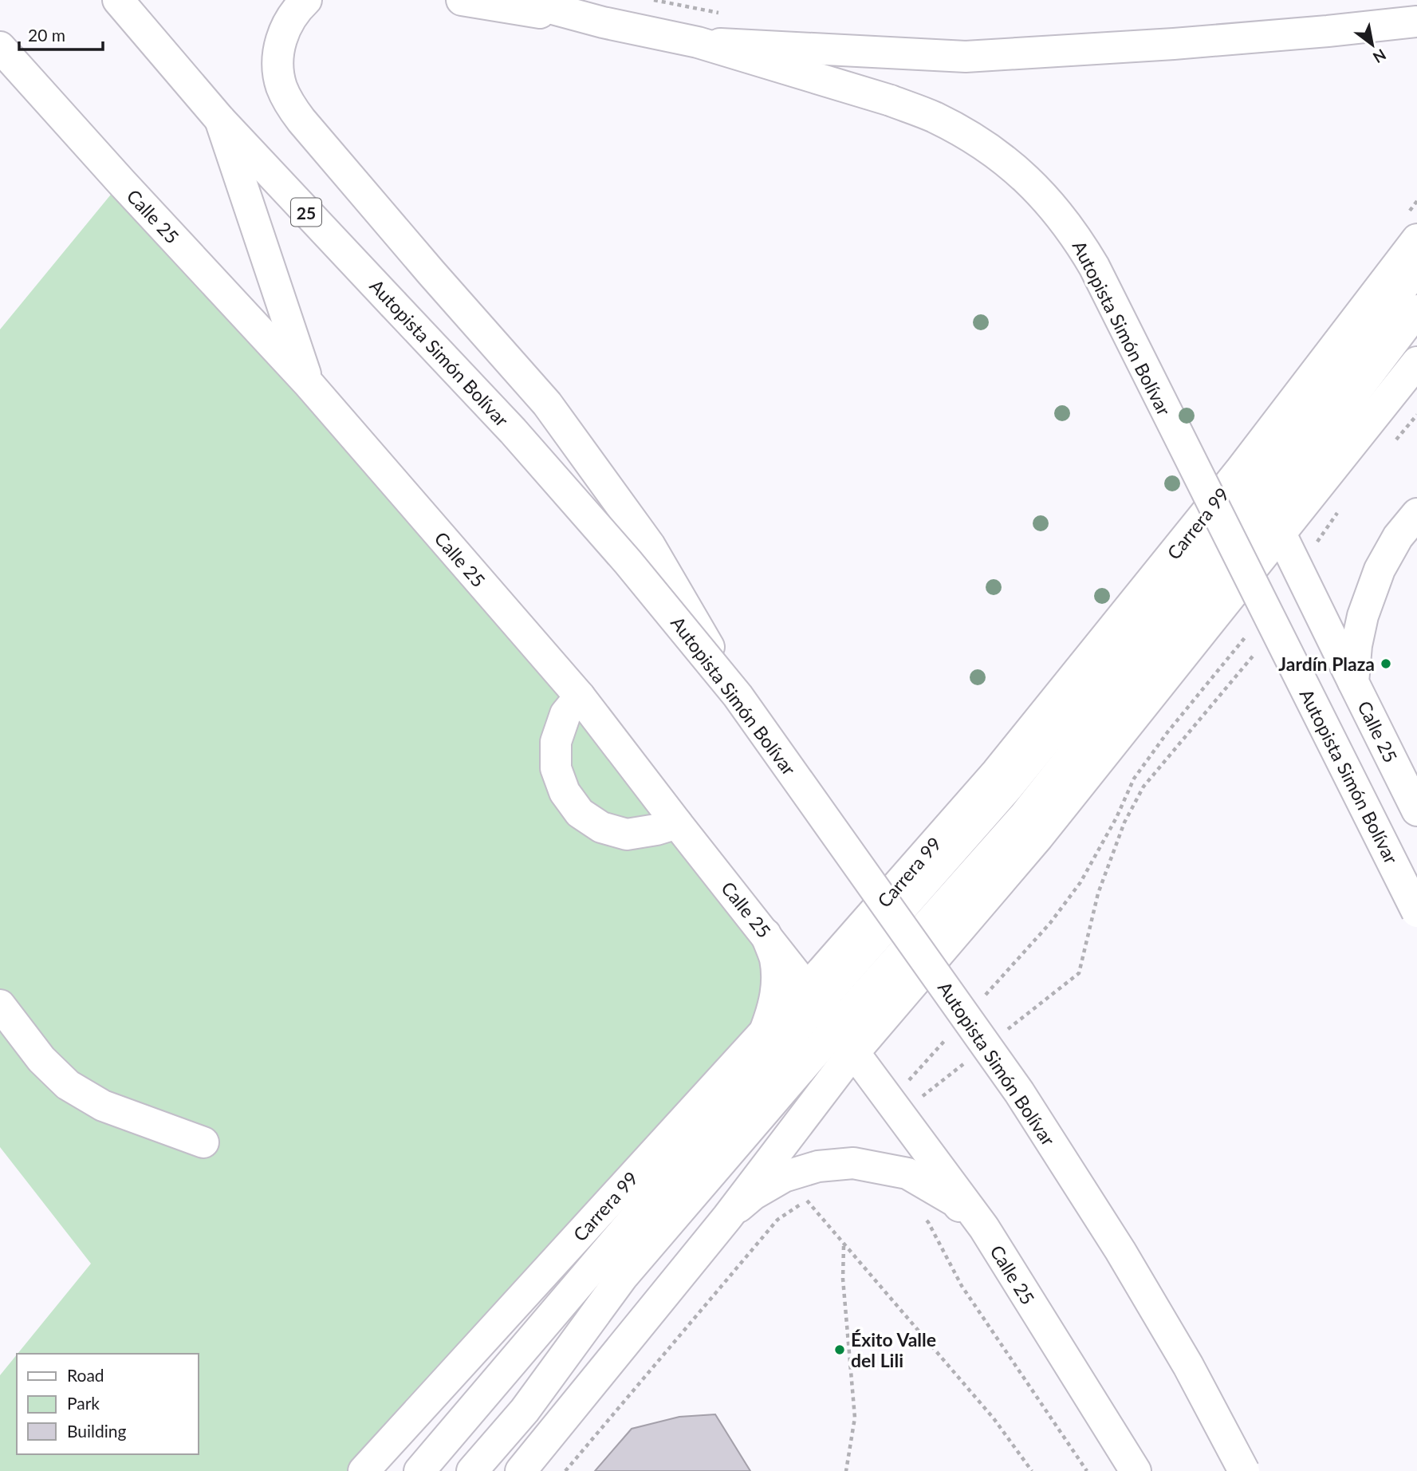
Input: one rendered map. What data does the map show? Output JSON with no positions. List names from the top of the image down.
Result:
{
  "streets": {
    "main road": [
      "25",
      "Calle 25",
      "Autopista Simón Bolívar",
      "Carrera 99"
    ]
  },
  "crossings": [
    ["Calle 25", "Autopista Simón Bolívar"],
    ["Calle 25", "Carrera 99"]
  ],
  "places": ["Jardín Plaza", "Éxito Valle del Lili"],
  "legend": ["Road", "Park", "Building"],
  "scale_bar": "20 m",
  "north": "bottom right"
}
